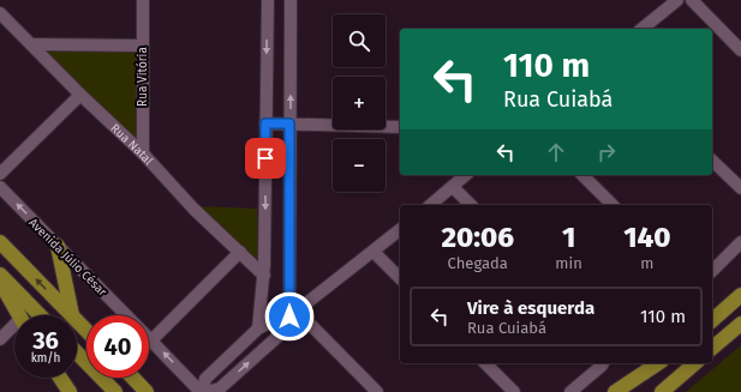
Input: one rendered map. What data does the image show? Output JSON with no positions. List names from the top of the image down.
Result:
{
  "streets": {
    "street": ["Rua Vitória", "Rua Natal", "Avenida Júlio César"]
  },
  "crossings": [
    ["Rua Vitória", "Rua Natal"]
  ],
  "one_way": ["Avenida Júlio César"],
  "page": {
    "map_buttons": ["+", "−"],
    "turn": ["110 m", "Rua Cuiabá"],
    "eta": [
      "20:06",
      "Chegada",
      "1",
      "min",
      "140",
      "m"
    ],
    "list": [
      {
        "name": "Vire à esquerda",
        "note": "Rua Cuiabá",
        "value": "110 m"
      }
    ],
    "speed": "36 km/h",
    "limit": "40"
  }
}
